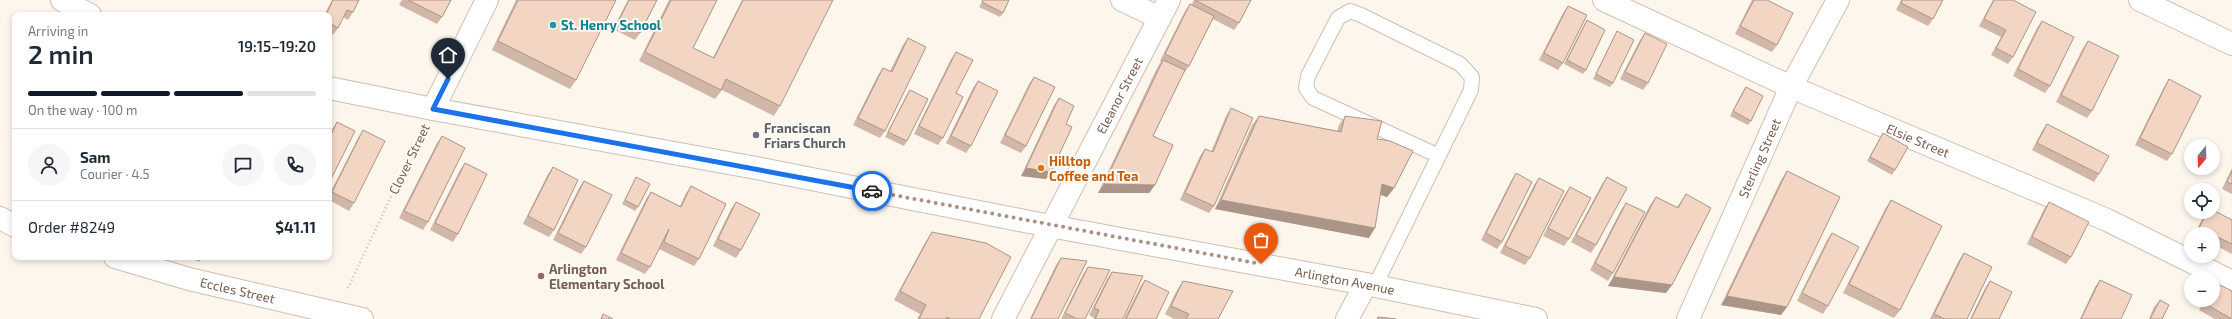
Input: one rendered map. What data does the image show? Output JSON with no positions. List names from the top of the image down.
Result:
{
  "streets": {
    "street": [
      "Eleanor Street",
      "Elsie Street",
      "Sterling Street",
      "Clover Street",
      "Arlington Avenue",
      "Eccles Street"
    ]
  },
  "crossings": [
    ["Eleanor Street", "Arlington Avenue"],
    ["Elsie Street", "Sterling Street"],
    ["Clover Street", "Arlington Avenue"],
    ["Clover Street", "Eccles Street"]
  ],
  "places": [
    "St. Henry School",
    "Franciscan Friars Church",
    "Hilltop Coffee and Tea",
    "Arlington Elementary School"
  ],
  "north": "bottom",
  "page": {
    "heading": ["2 min", "Arriving in", "19:15–19:20"],
    "panel": [
      "Sam",
      "Courier · 4.5",
      "Order #8249",
      "$41.11"
    ],
    "bar": "On the way · 100 m",
    "map_buttons": ["+", "−"]
  }
}
